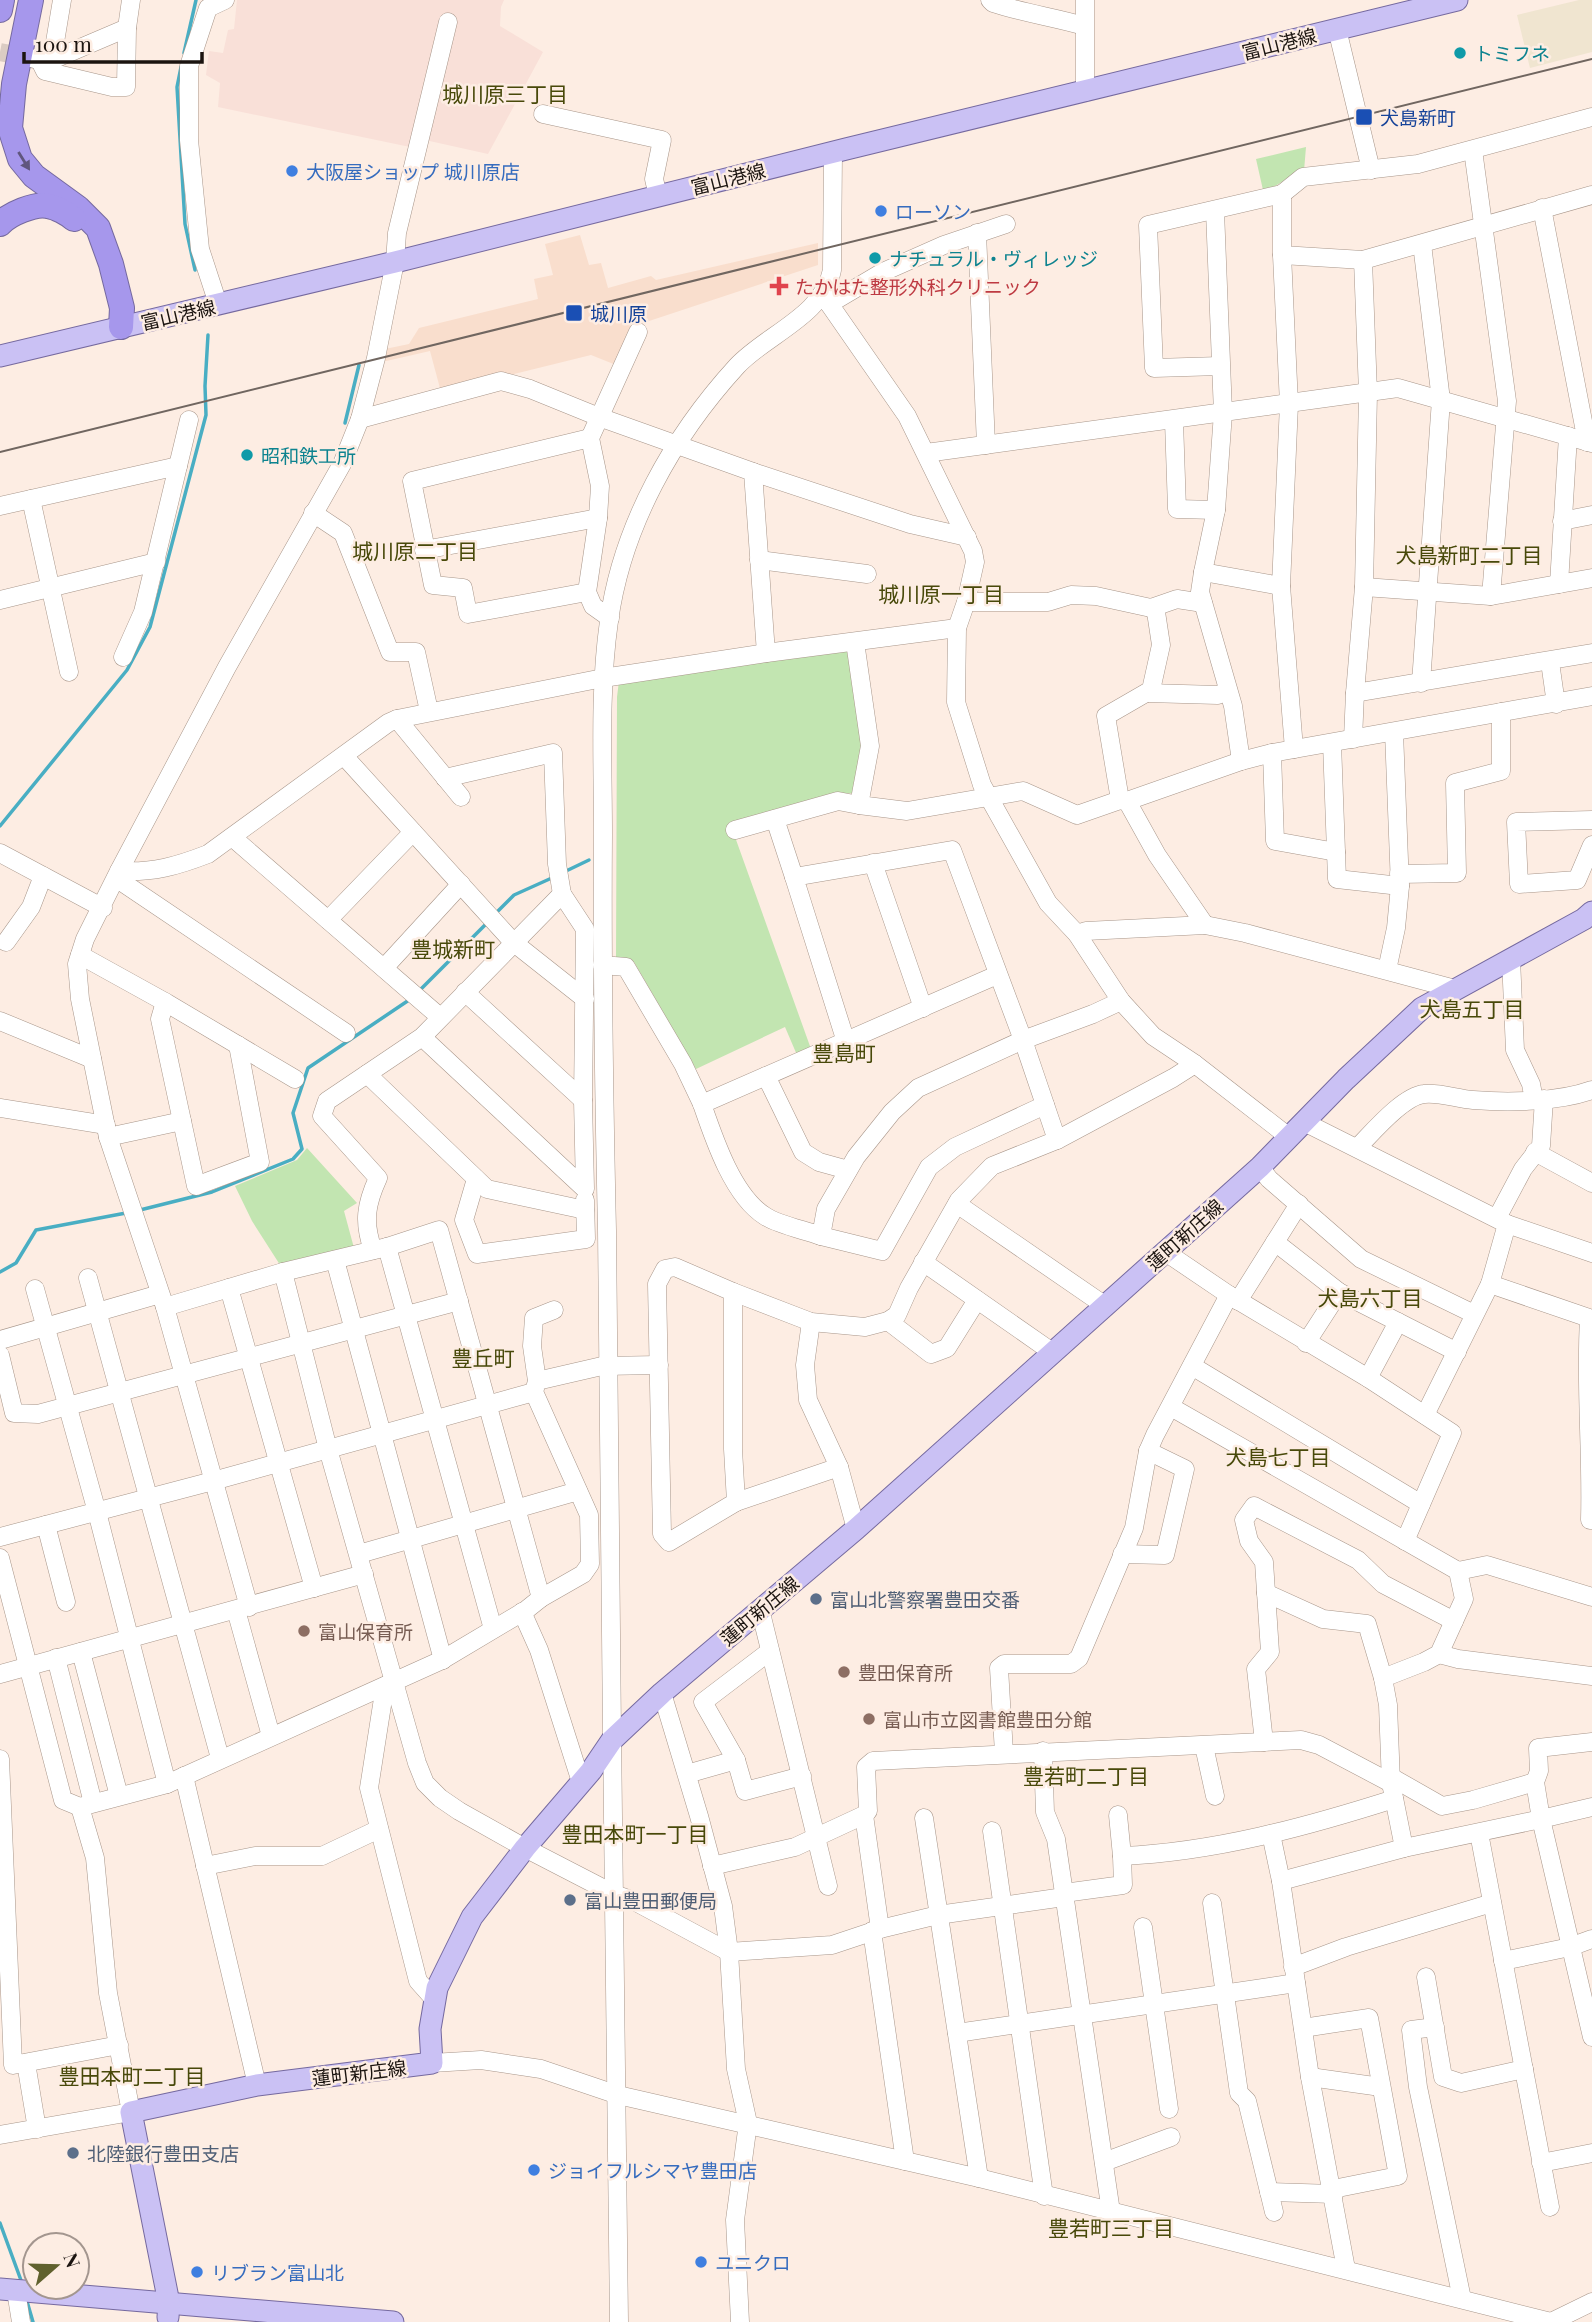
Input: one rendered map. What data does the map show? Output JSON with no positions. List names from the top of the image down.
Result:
{
  "streets": {
    "main road": ["富山港線", "蓮町新庄線"]
  },
  "districts": [
    "城川原三丁目",
    "城川原二丁目",
    "犬島新町二丁目",
    "城川原一丁目",
    "豊城新町",
    "犬島五丁目",
    "豊島町",
    "犬島六丁目",
    "豊丘町",
    "犬島七丁目",
    "豊若町二丁目",
    "豊田本町一丁目",
    "豊田本町二丁目",
    "豊若町三丁目"
  ],
  "places": {
    "other": [
      "トミフネ",
      "大阪屋ショップ 城川原店",
      "ローソン",
      "ナチュラル・ヴィレッジ",
      "昭和鉄工所",
      "富山北警察署豊田交番",
      "富山保育所",
      "豊田保育所",
      "富山市立図書館豊田分館",
      "富山豊田郵便局",
      "北陸銀行豊田支店",
      "ジョイフルシマヤ豊田店",
      "ユニクロ",
      "リブラン富山北"
    ],
    "transit": ["犬島新町", "城川原"],
    "health": ["たかはた整形外科クリニック"]
  },
  "scale_bar": "100 m",
  "north": "right"
}
